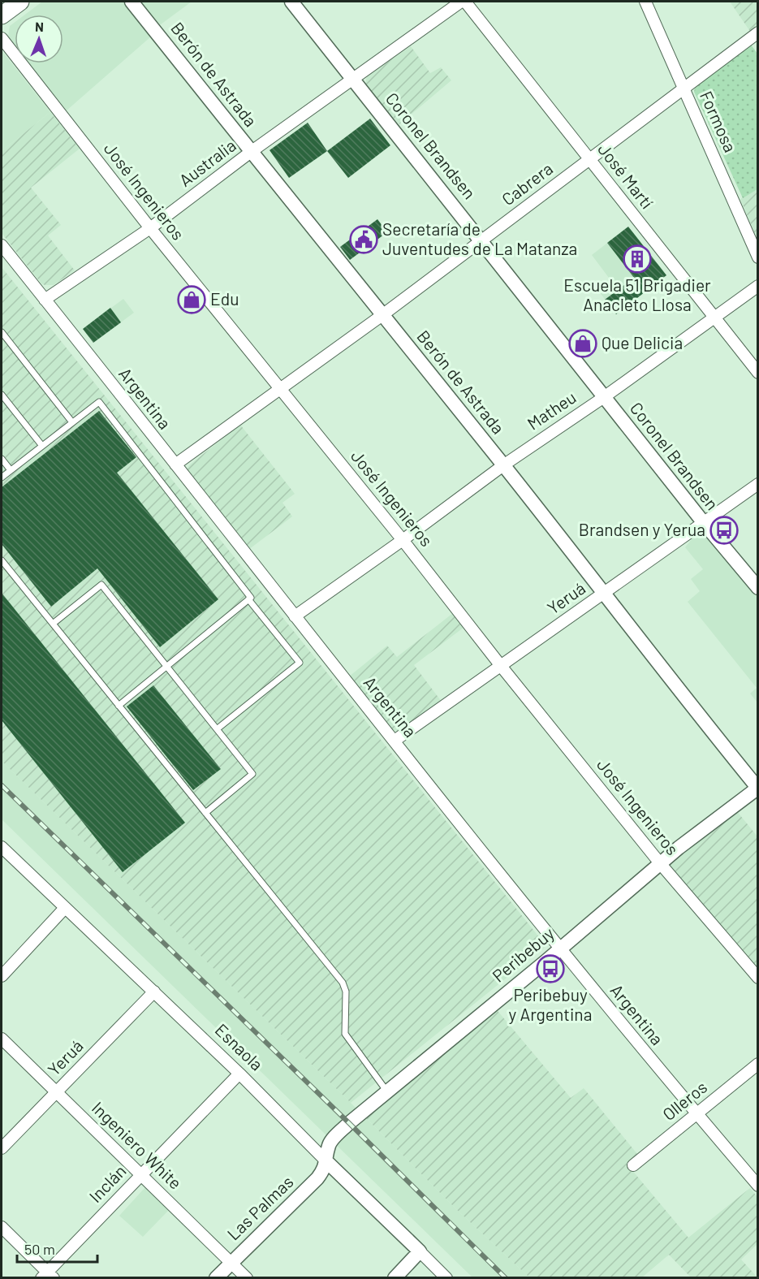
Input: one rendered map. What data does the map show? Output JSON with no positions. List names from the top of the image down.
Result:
{
  "streets": {
    "street": [
      "Berón de Astrada",
      "Formosa",
      "Coronel Brandsen",
      "Australia",
      "José Martí",
      "Cabrera",
      "José Ingenieros",
      "Argentina",
      "Matheu",
      "Yeruá",
      "Peribebuy",
      "Esnaola",
      "Olleros",
      "Ingeniero White",
      "Inclán",
      "Las Palmas"
    ]
  },
  "crossings": [
    ["Berón de Astrada", "Australia"],
    ["Berón de Astrada", "Cabrera"],
    ["Berón de Astrada", "Matheu"],
    ["Berón de Astrada", "Yeruá"],
    ["Berón de Astrada", "Peribebuy"],
    ["Formosa", "Cabrera"],
    ["Coronel Brandsen", "Australia"],
    ["Coronel Brandsen", "Cabrera"],
    ["Coronel Brandsen", "Matheu"],
    ["Coronel Brandsen", "Yeruá"],
    ["Australia", "José Ingenieros"],
    ["Australia", "Argentina"],
    ["José Martí", "Cabrera"],
    ["José Martí", "Matheu"],
    ["Cabrera", "José Ingenieros"],
    ["Cabrera", "Argentina"],
    ["José Ingenieros", "Matheu"],
    ["José Ingenieros", "Yeruá"],
    ["José Ingenieros", "Peribebuy"],
    ["Argentina", "Matheu"],
    ["Argentina", "Yeruá"],
    ["Argentina", "Peribebuy"],
    ["Argentina", "Olleros"],
    ["Yeruá", "Esnaola"],
    ["Yeruá", "Ingeniero White"],
    ["Peribebuy", "Esnaola"],
    ["Peribebuy", "Las Palmas"],
    ["Esnaola", "Inclán"],
    ["Esnaola", "Las Palmas"],
    ["Ingeniero White", "Inclán"],
    ["Ingeniero White", "Las Palmas"]
  ],
  "places": {
    "public building": ["Secretaría de Juventudes de La Matanza"],
    "building": ["Escuela 51 Brigadier Anacleto Llosa"],
    "shop": ["Edu", "Que Delicia"],
    "bus stop": ["Brandsen y Yerua", "Peribebuy y Argentina"]
  },
  "scale_bar": "50 m",
  "north": "top"
}
